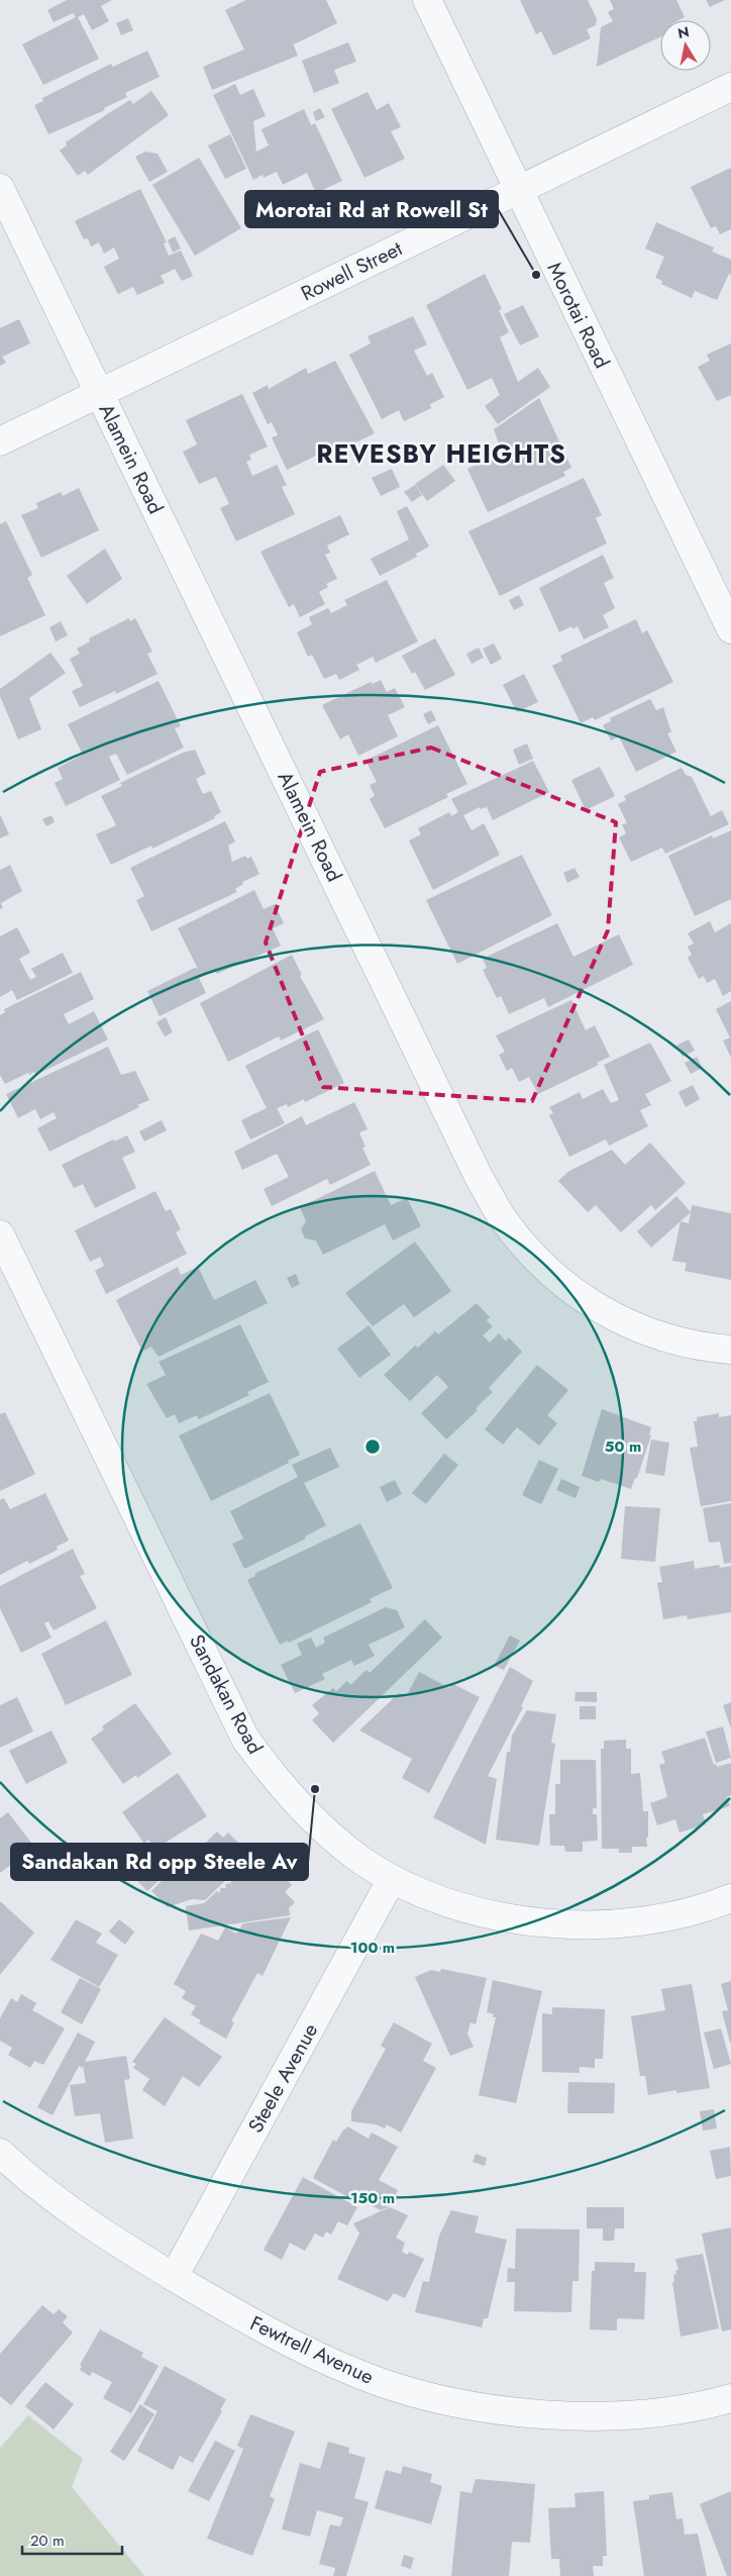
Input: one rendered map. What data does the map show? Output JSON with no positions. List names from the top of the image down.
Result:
{
  "streets": {
    "street": [
      "Rowell Street",
      "Morotai Road",
      "Alamein Road",
      "Sandakan Road",
      "Steele Avenue",
      "Fewtrell Avenue"
    ]
  },
  "crossings": [
    ["Rowell Street", "Morotai Road"],
    ["Rowell Street", "Alamein Road"],
    ["Sandakan Road", "Steele Avenue"],
    ["Steele Avenue", "Fewtrell Avenue"]
  ],
  "districts": ["REVESBY HEIGHTS"],
  "places": ["Morotai Rd at Rowell St", "Sandakan Rd opp Steele Av"],
  "scale_bar": "20 m",
  "north": "top",
  "rings": ["50 m", "100 m", "150 m"]
}
